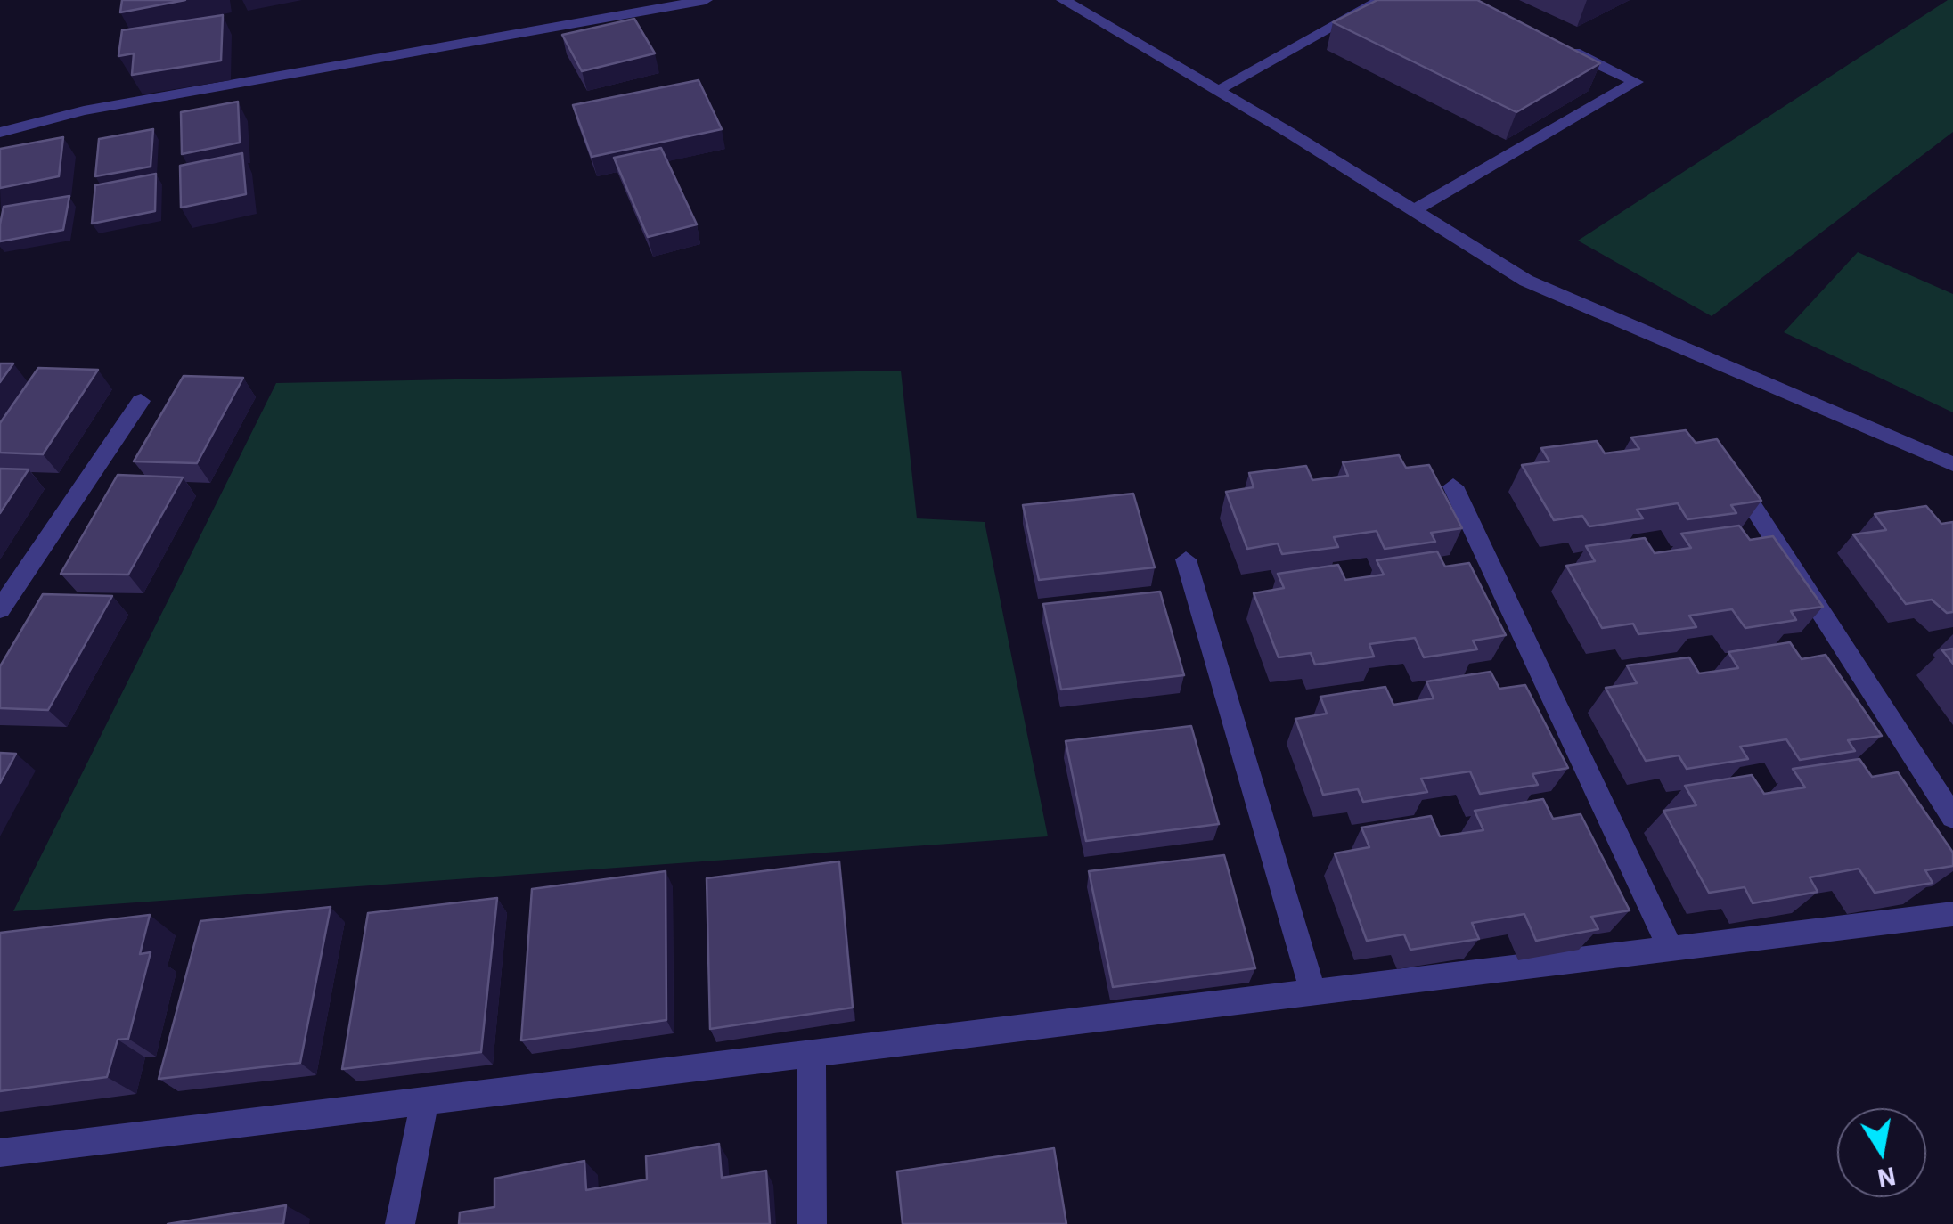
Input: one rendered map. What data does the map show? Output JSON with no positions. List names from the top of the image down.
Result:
{
  "north": "bottom"
}
